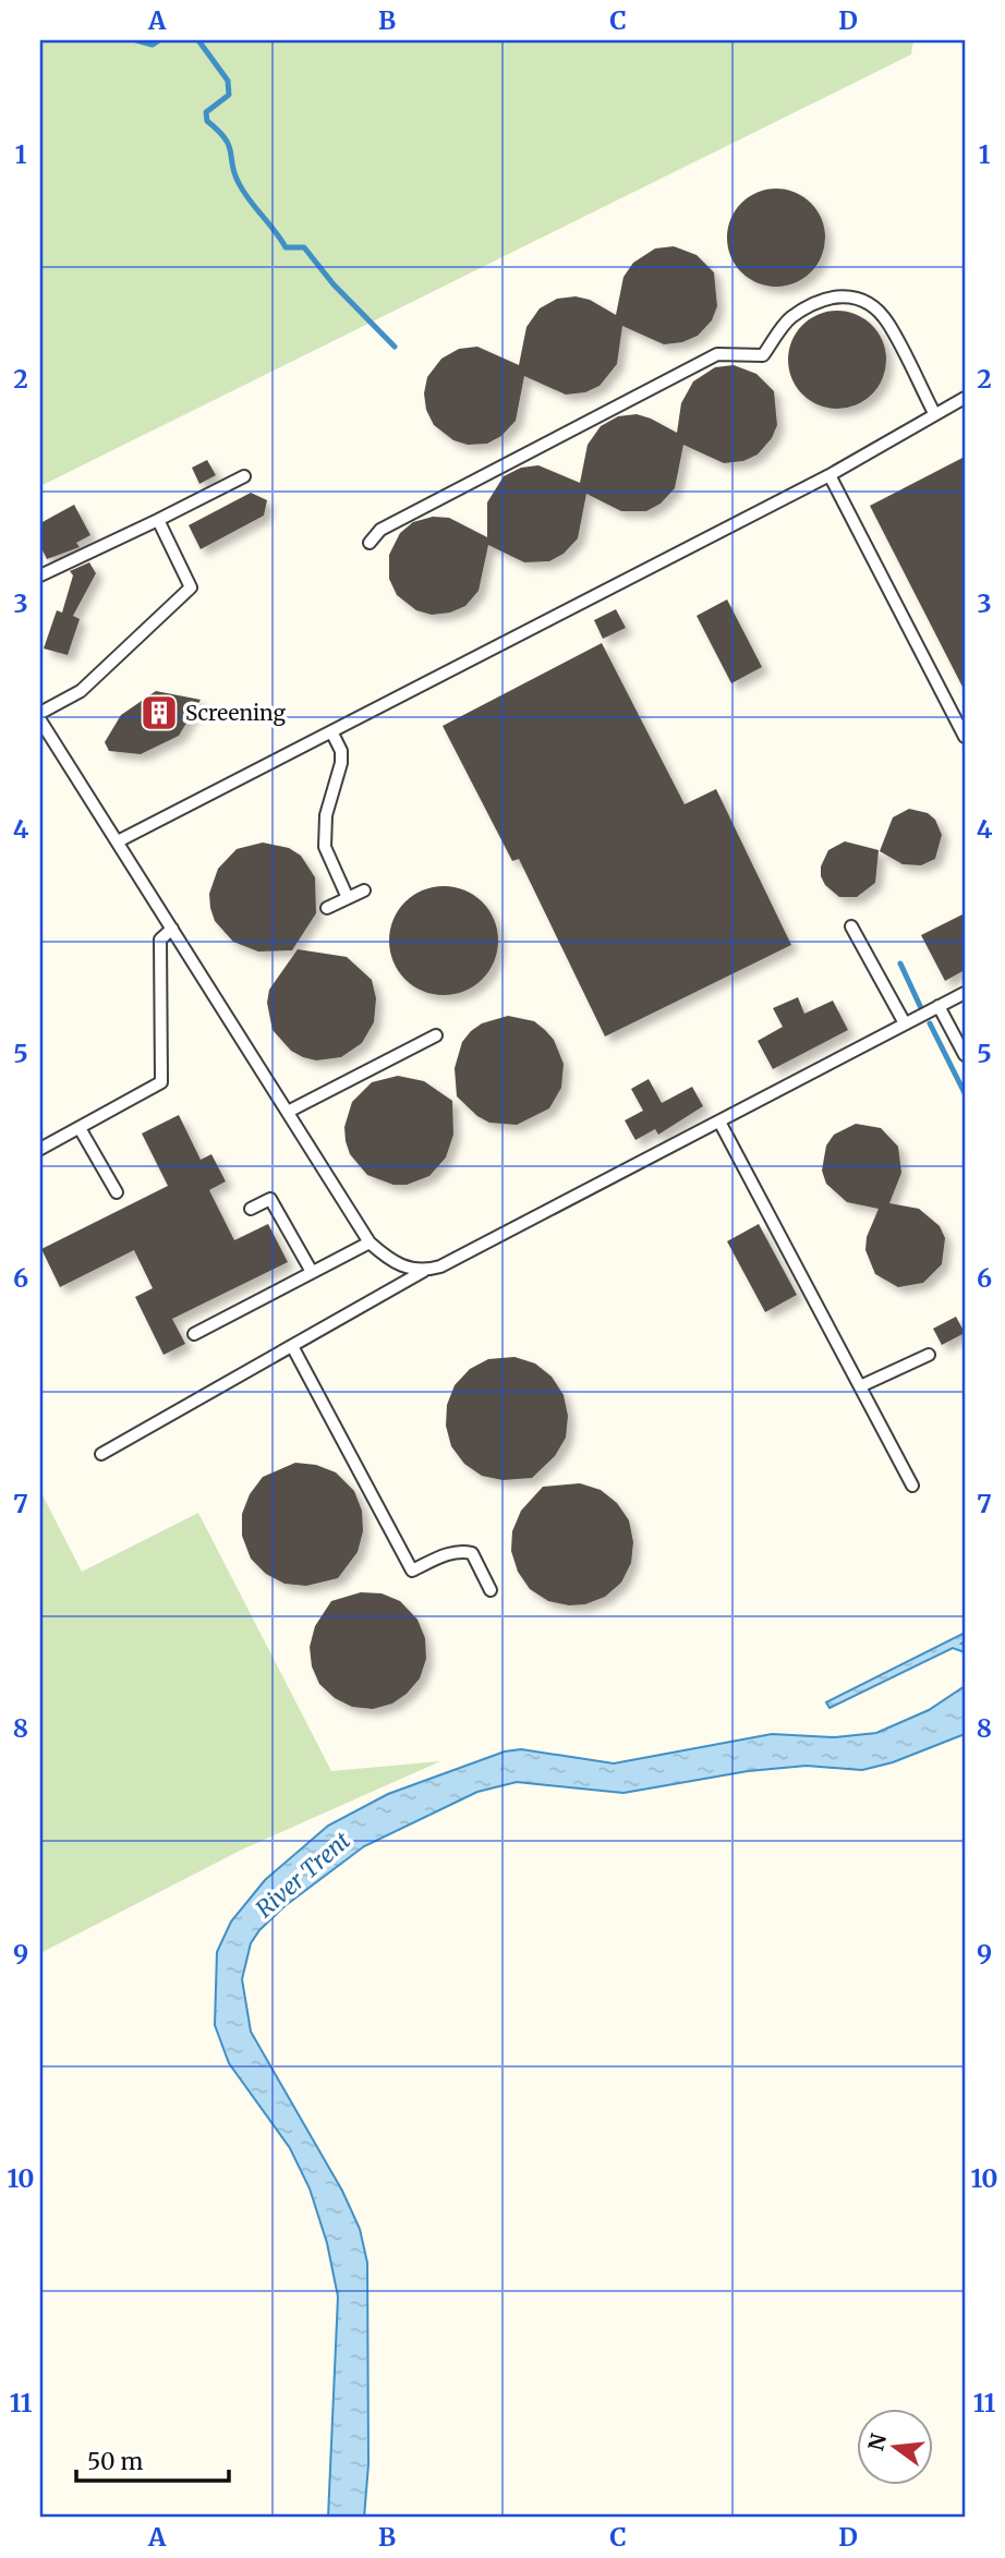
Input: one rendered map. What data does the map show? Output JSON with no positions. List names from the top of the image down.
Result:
{
  "water": ["River Trent"],
  "places": {
    "building": ["Screening"]
  },
  "scale_bar": "50 m",
  "north": "left",
  "grid": {
    "columns": [
      "A",
      "B",
      "C",
      "D"
    ],
    "rows": [
      "1",
      "2",
      "3",
      "4",
      "5",
      "6",
      "7",
      "8",
      "9",
      "10",
      "11"
    ]
  }
}
